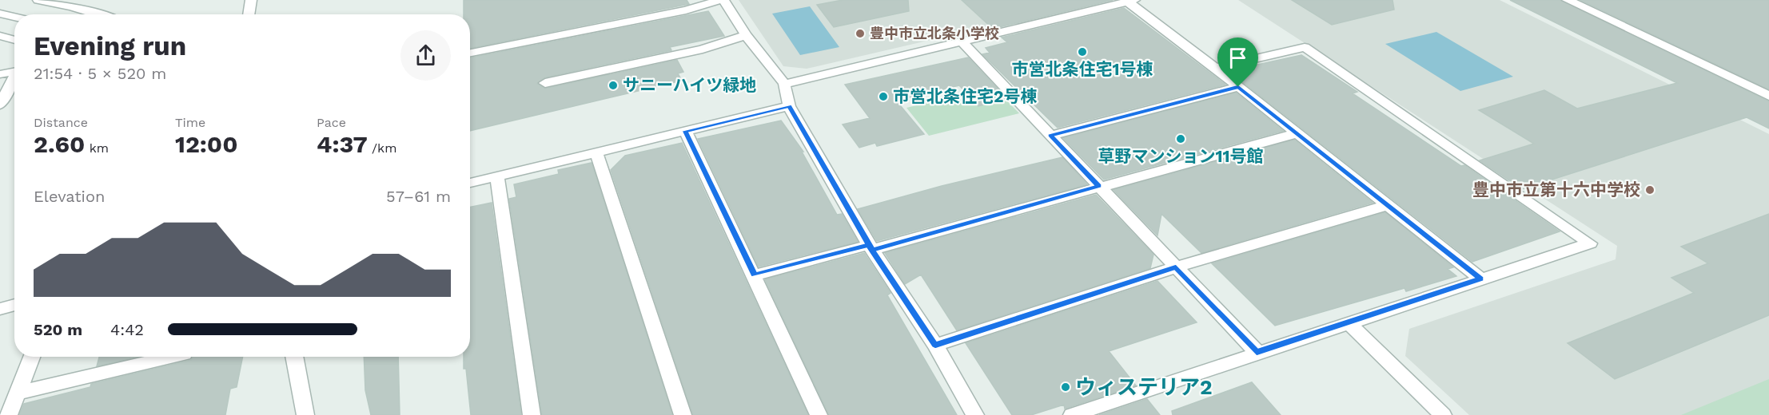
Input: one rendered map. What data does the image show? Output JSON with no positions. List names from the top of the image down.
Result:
{
  "places": [
    "豊中市立北条小学校",
    "市営北条住宅1号棟",
    "サニーハイツ緑地",
    "市営北条住宅2号棟",
    "草野マンション11号館",
    "豊中市立第十六中学校",
    "ウィステリア2"
  ],
  "page": {
    "heading": ["Evening run", "21:54 · 5 × 520 m"],
    "stats": [
      ["Distance", "2.60 km"],
      ["Time", "12:00"],
      ["Pace", "4:37 /km"]
    ],
    "chart": ["Elevation", "57–61 m"],
    "list": [
      {
        "name": "520 m",
        "note": "4:42"
      }
    ]
  }
}
